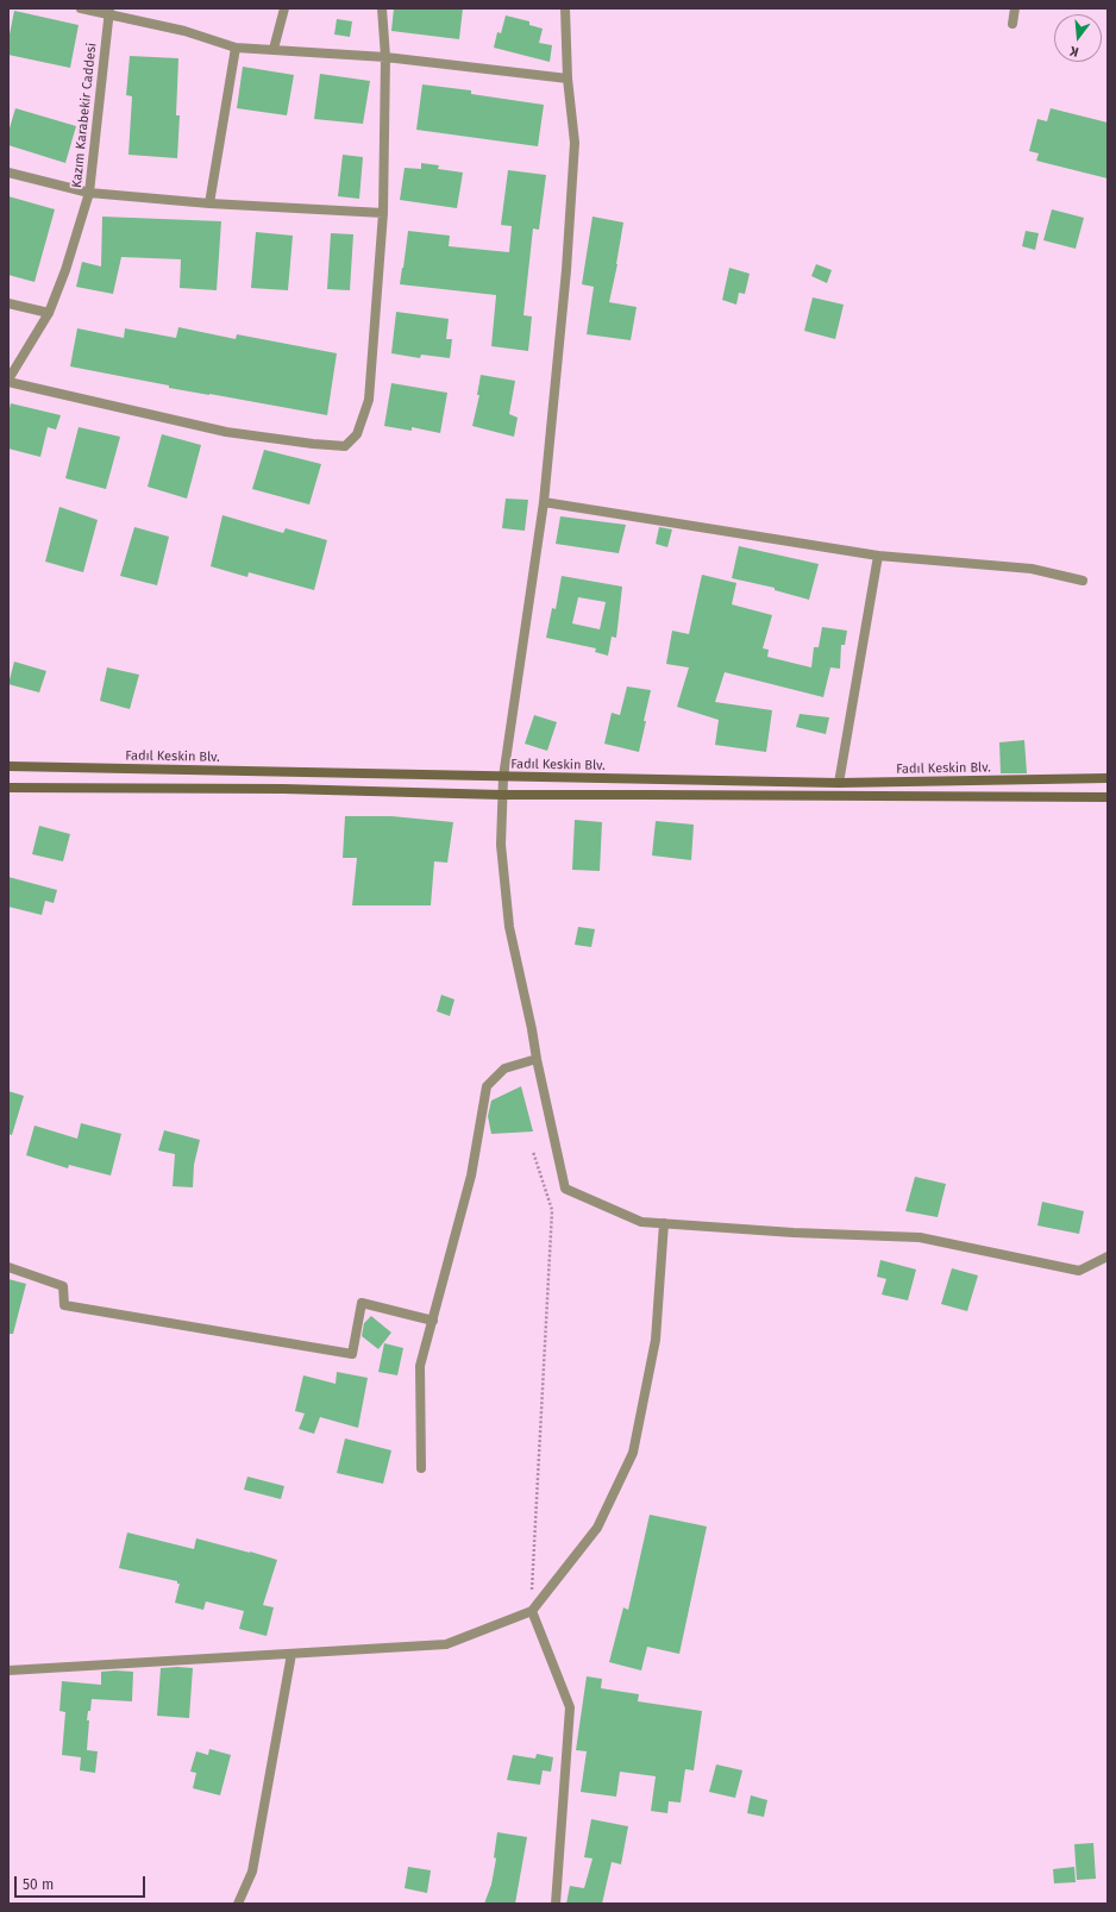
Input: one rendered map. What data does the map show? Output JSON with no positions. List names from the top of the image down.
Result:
{
  "streets": {
    "street": ["Kazım Karabekir Caddesi", "Fadıl Keskin Blv."]
  },
  "scale_bar": "50 m",
  "north": "bottom"
}
